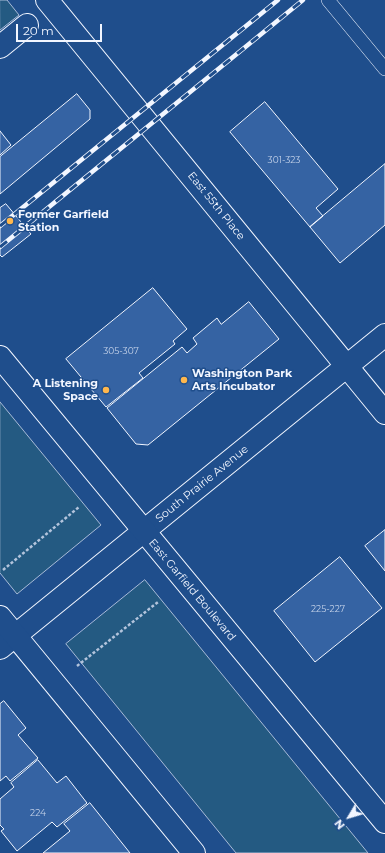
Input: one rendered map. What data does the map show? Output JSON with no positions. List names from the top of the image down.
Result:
{
  "streets": {
    "street": ["East 55th Place", "South Prairie Avenue", "East Garfield Boulevard"]
  },
  "crossings": [
    ["East 55th Place", "South Prairie Avenue"],
    ["South Prairie Avenue", "East Garfield Boulevard"]
  ],
  "places": ["Former Garfield Station", "Washington Park Arts Incubator", "A Listening Space"],
  "house_numbers": [
    "301-323",
    "305-307",
    "225-227",
    "224"
  ],
  "scale_bar": "20 m",
  "north": "bottom left"
}
